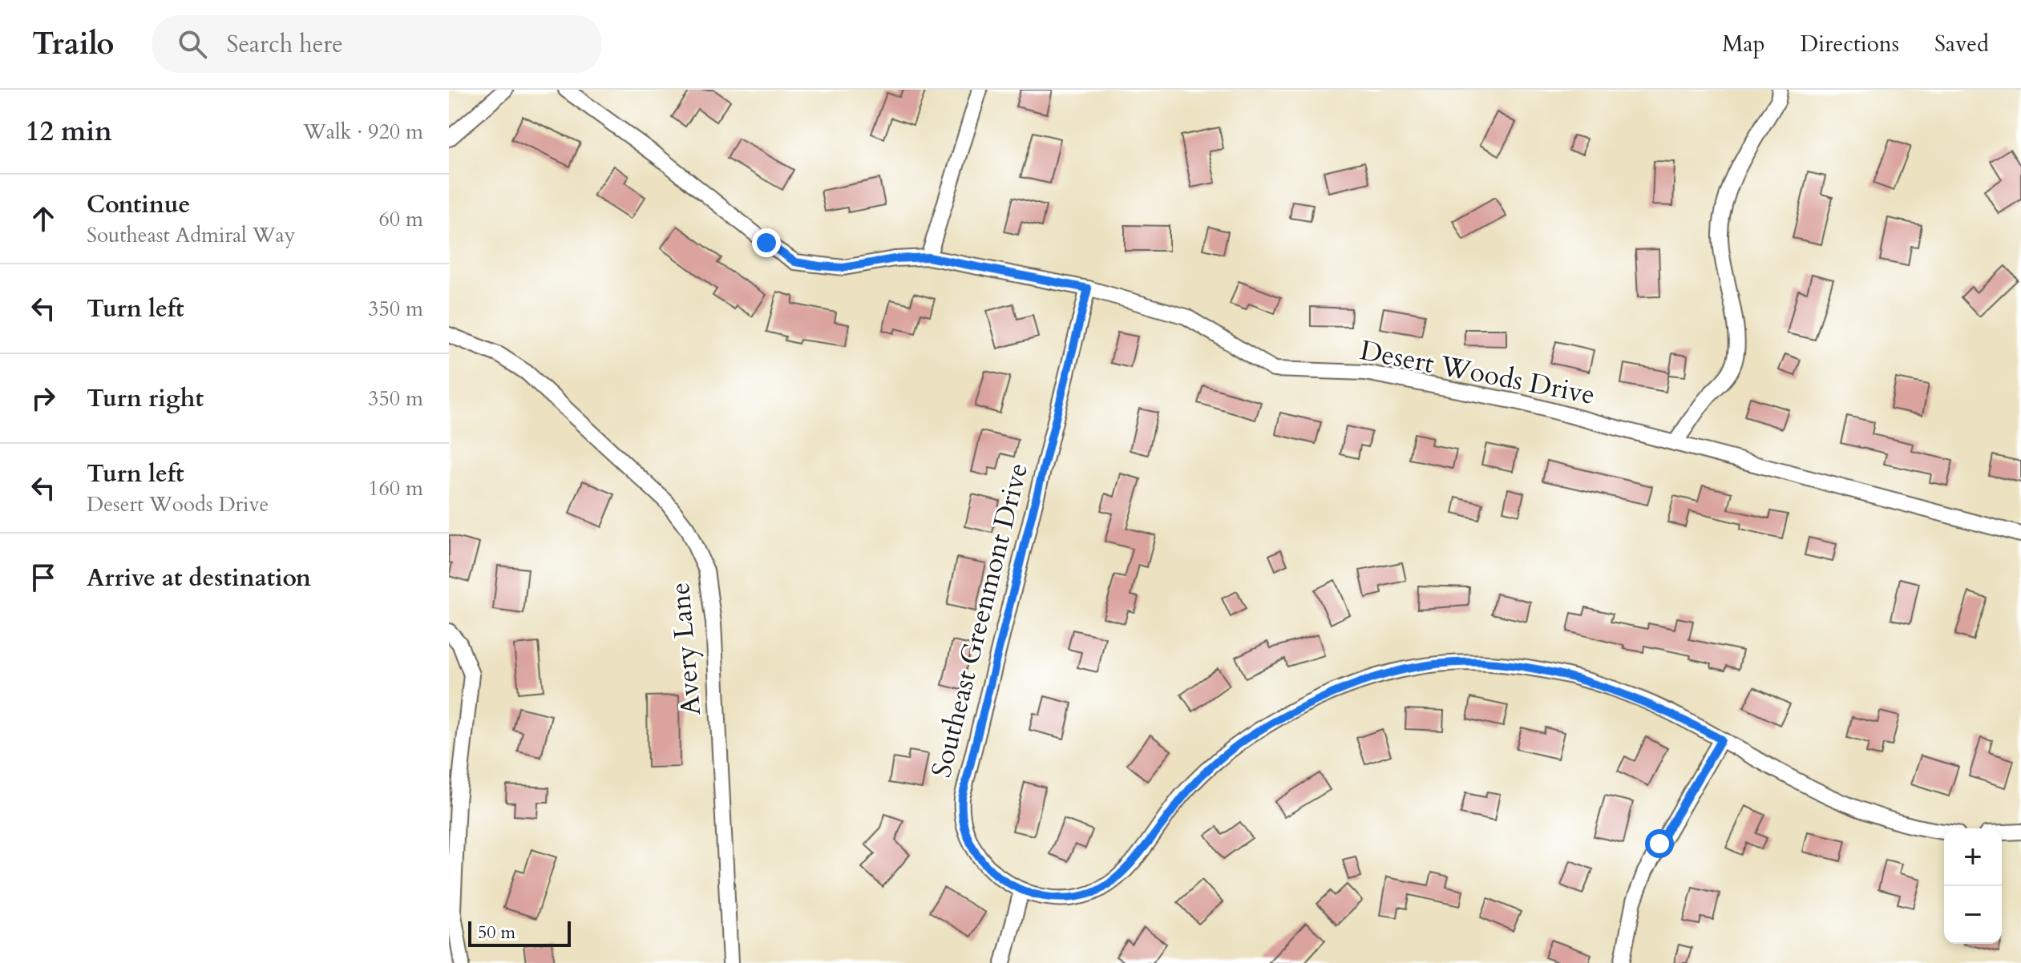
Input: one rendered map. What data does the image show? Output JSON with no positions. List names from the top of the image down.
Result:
{
  "streets": {
    "street": ["Desert Woods Drive", "Southeast Greenmont Drive", "Avery Lane"]
  },
  "crossings": [
    ["Desert Woods Drive", "Southeast Greenmont Drive"]
  ],
  "scale_bar": "50 m",
  "page": {
    "header": "Trailo",
    "search": "Search here",
    "nav": ["Map", "Directions", "Saved"],
    "heading": ["12 min", "Walk · 920 m"],
    "list": [
      ["Continue", "Southeast Admiral Way", "60 m"],
      ["Turn left", "350 m"],
      ["Turn right", "350 m"],
      ["Turn left", "Desert Woods Drive", "160 m"],
      "Arrive at destination"
    ],
    "map_buttons": ["+", "−"],
    "scale": "50 m"
  }
}
